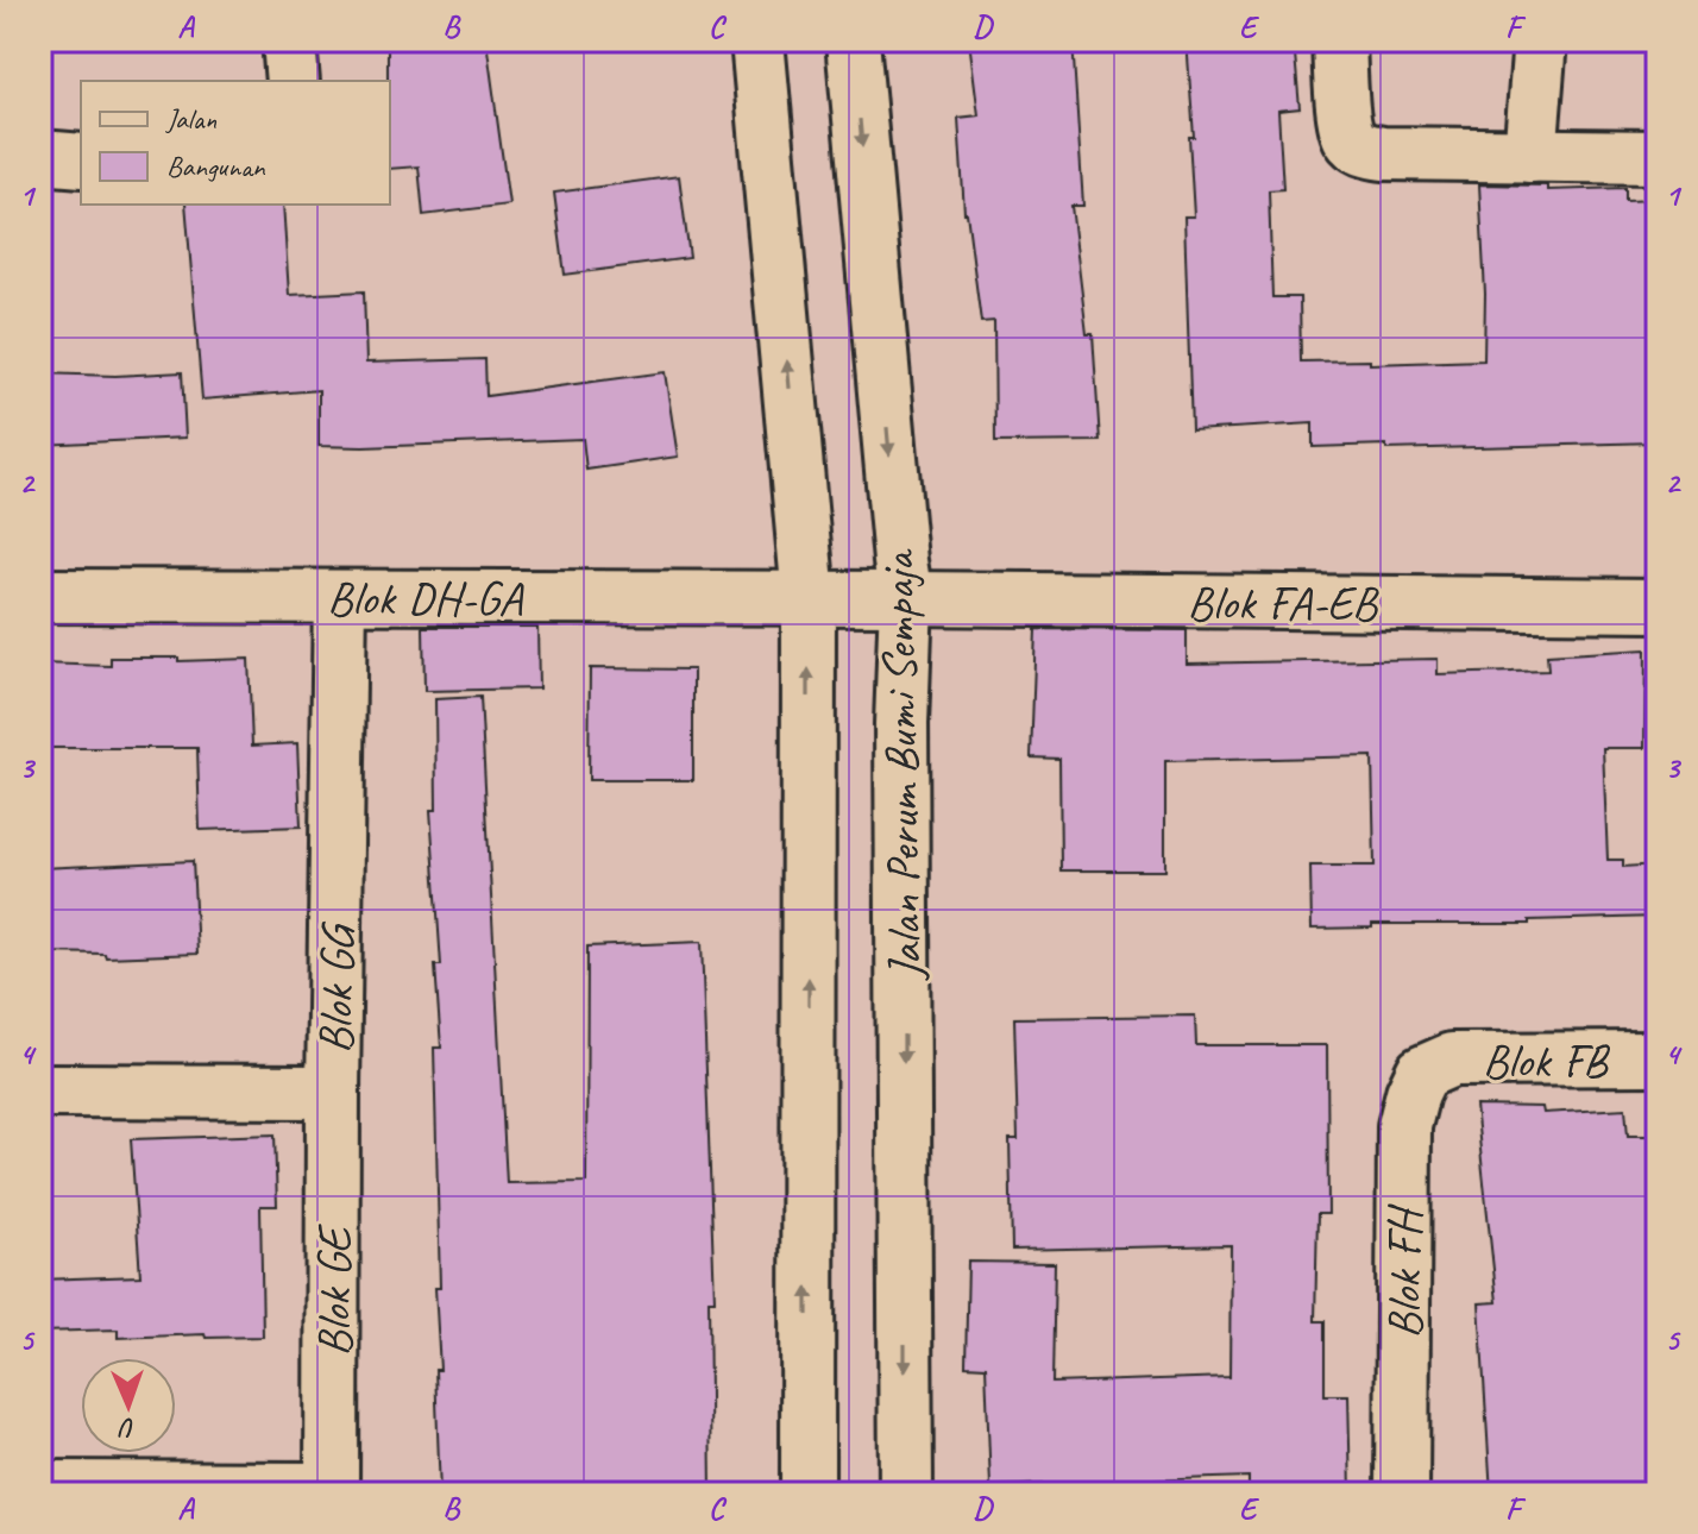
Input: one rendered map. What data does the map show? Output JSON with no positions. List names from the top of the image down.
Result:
{
  "streets": {
    "street": [
      "Blok DH-GA",
      "Blok FA-EB",
      "Jalan Perum Bumi Sempaja",
      "Blok GG",
      "Blok FB",
      "Blok FH",
      "Blok GE"
    ]
  },
  "crossings": [
    ["Blok DH-GA", "Blok FA-EB"],
    ["Blok DH-GA", "Jalan Perum Bumi Sempaja"],
    ["Blok DH-GA", "Blok GG"],
    ["Blok FA-EB", "Jalan Perum Bumi Sempaja"],
    ["Blok GG", "Blok GE"],
    ["Blok FB", "Blok FH"]
  ],
  "legend": ["Jalan", "Bangunan"],
  "north": "bottom",
  "grid": {
    "columns": [
      "A",
      "B",
      "C",
      "D",
      "E",
      "F"
    ],
    "rows": [
      "1",
      "2",
      "3",
      "4",
      "5"
    ]
  }
}
